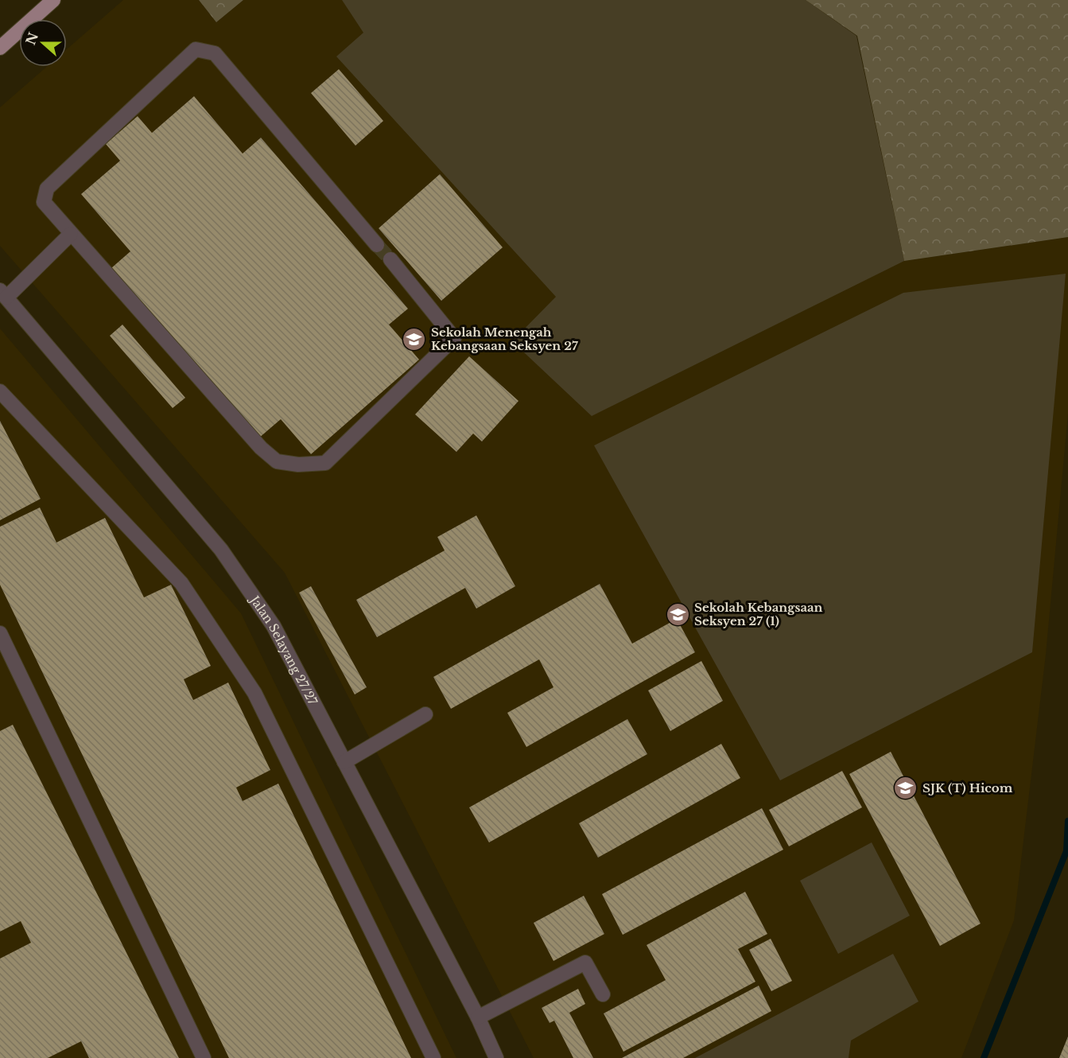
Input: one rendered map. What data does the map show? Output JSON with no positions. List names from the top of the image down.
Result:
{
  "streets": {
    "street": ["Jalan Selayang 27/27"]
  },
  "places": {
    "school or university": ["Sekolah Menengah Kebangsaan Seksyen 27", "Sekolah Kebangsaan Seksyen 27 (1)", "SJK (T) Hicom"]
  },
  "north": "left"
}
